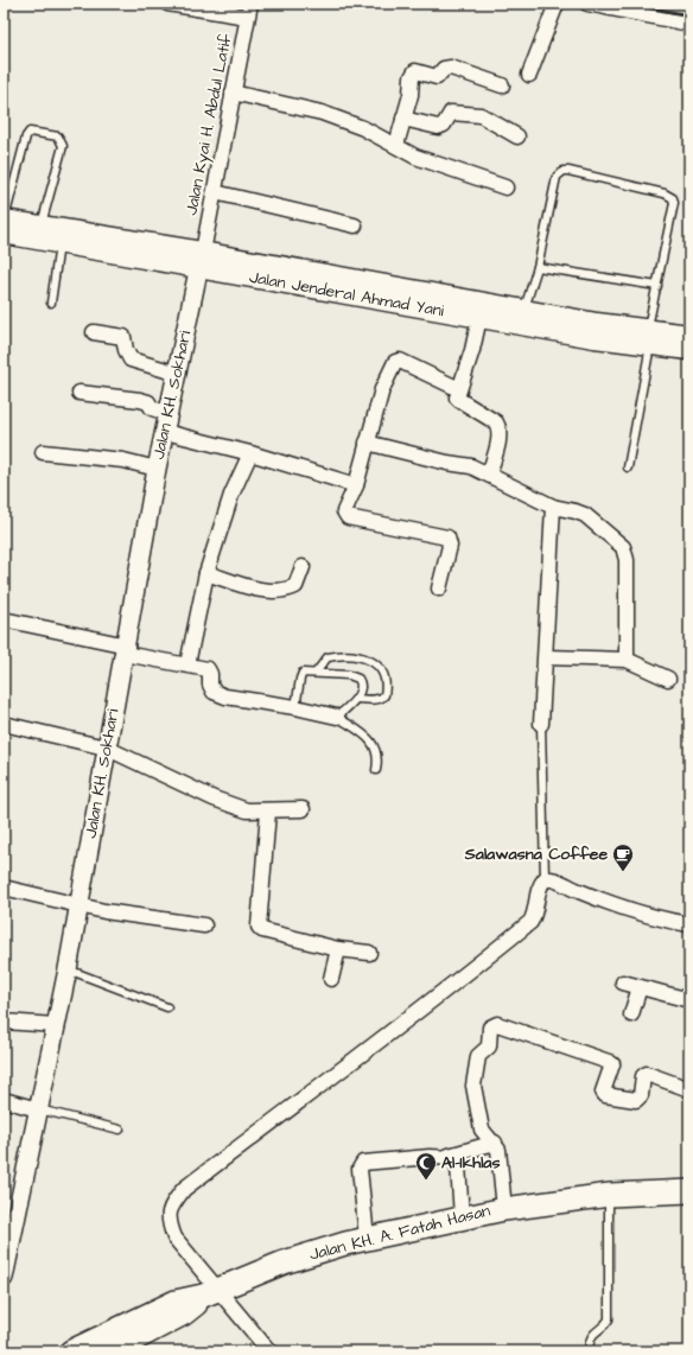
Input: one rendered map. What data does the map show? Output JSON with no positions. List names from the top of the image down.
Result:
{
  "streets": {
    "highway": ["Jalan KH. A. Fatah Hasan"],
    "main road": ["Jalan Jenderal Ahmad Yani"],
    "street": ["Jalan Kyai H. Abdul Latif", "Jalan KH. Sokhari"]
  },
  "crossings": [
    ["Jalan Kyai H. Abdul Latif", "Jalan Jenderal Ahmad Yani"],
    ["Jalan Kyai H. Abdul Latif", "Jalan KH. Sokhari"],
    ["Jalan Jenderal Ahmad Yani", "Jalan KH. Sokhari"]
  ],
  "places": {
    "cafe": ["Salawasna Coffee"],
    "mosque": ["Al-Ikhlas"]
  }
}
